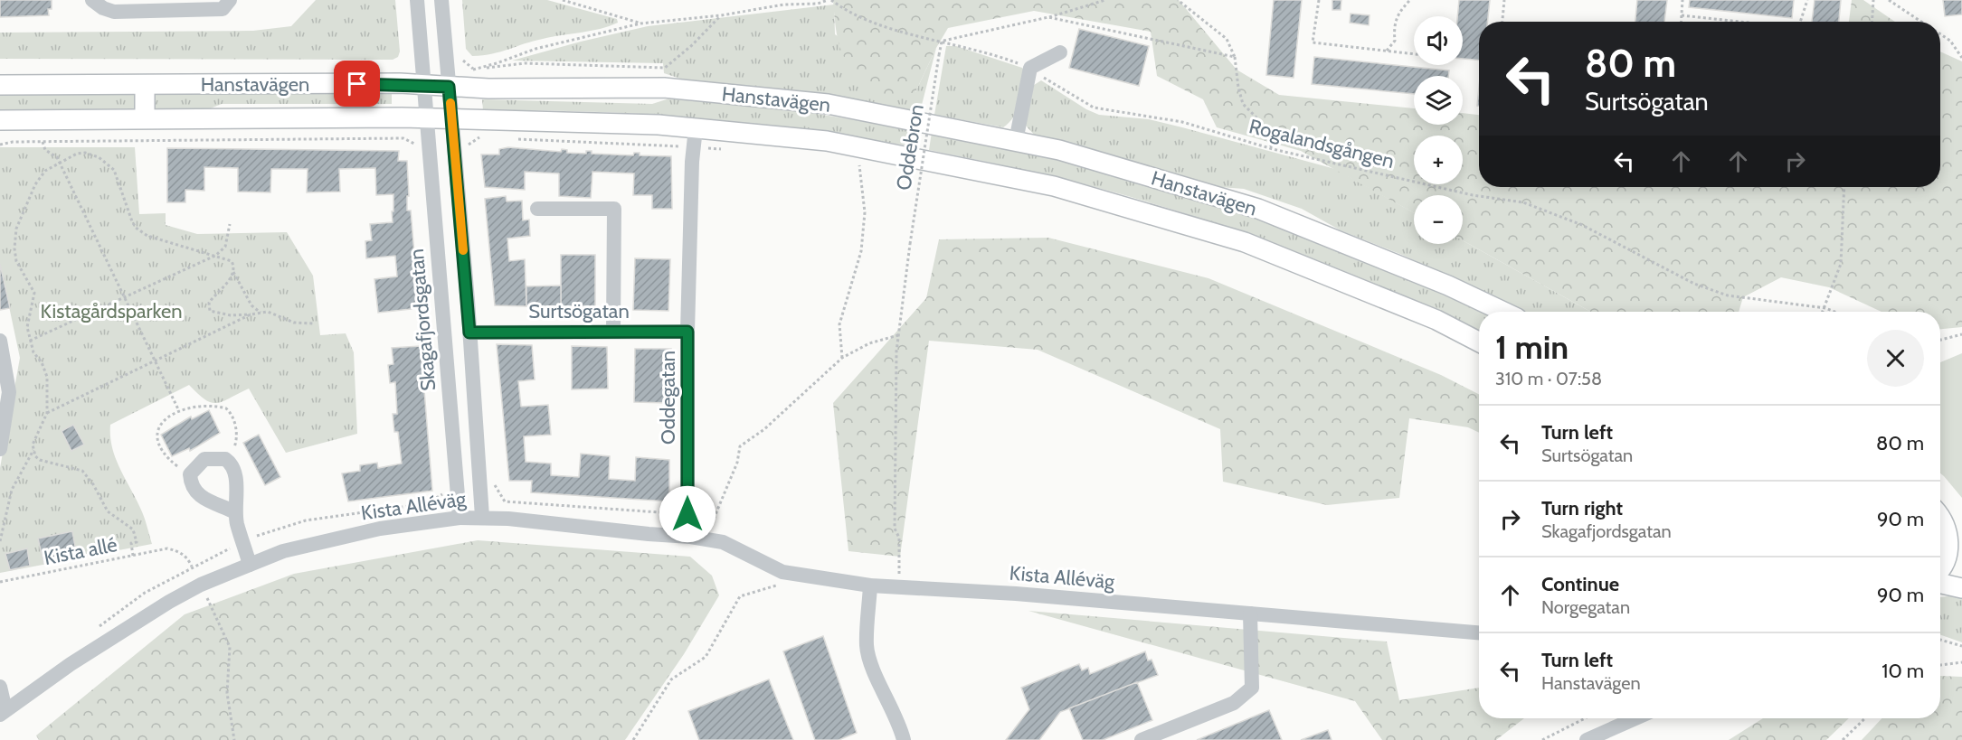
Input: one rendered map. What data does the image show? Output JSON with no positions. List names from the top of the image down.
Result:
{
  "streets": {
    "main road": ["Hanstavägen"],
    "street": [
      "Surtsögatan",
      "Skagafjordsgatan",
      "Oddegatan",
      "Kista Alléväg"
    ],
    "path": ["Rogalandsgången", "Oddebron", "Kista allé"]
  },
  "crossings": [
    ["Hanstavägen", "Skagafjordsgatan"],
    ["Hanstavägen", "Oddegatan"],
    ["Rogalandsgången", "Oddebron"],
    ["Oddebron", "Kista Alléväg"],
    ["Surtsögatan", "Oddegatan"],
    ["Skagafjordsgatan", "Kista Alléväg"],
    ["Oddegatan", "Kista Alléväg"],
    ["Kista Alléväg", "Kista allé"]
  ],
  "parks": ["Kistagårdsparken"],
  "page": {
    "map_buttons": ["+", "−"],
    "turn": ["80 m", "Surtsögatan"],
    "heading": ["1 min", "310 m · 07:58"],
    "list": [
      {
        "name": "Turn left",
        "note": "Surtsögatan",
        "value": "80 m"
      },
      {
        "name": "Turn right",
        "note": "Skagafjordsgatan",
        "value": "90 m"
      },
      {
        "name": "Continue",
        "note": "Norgegatan",
        "value": "90 m"
      },
      {
        "name": "Turn left",
        "note": "Hanstavägen",
        "value": "10 m"
      }
    ]
  }
}
